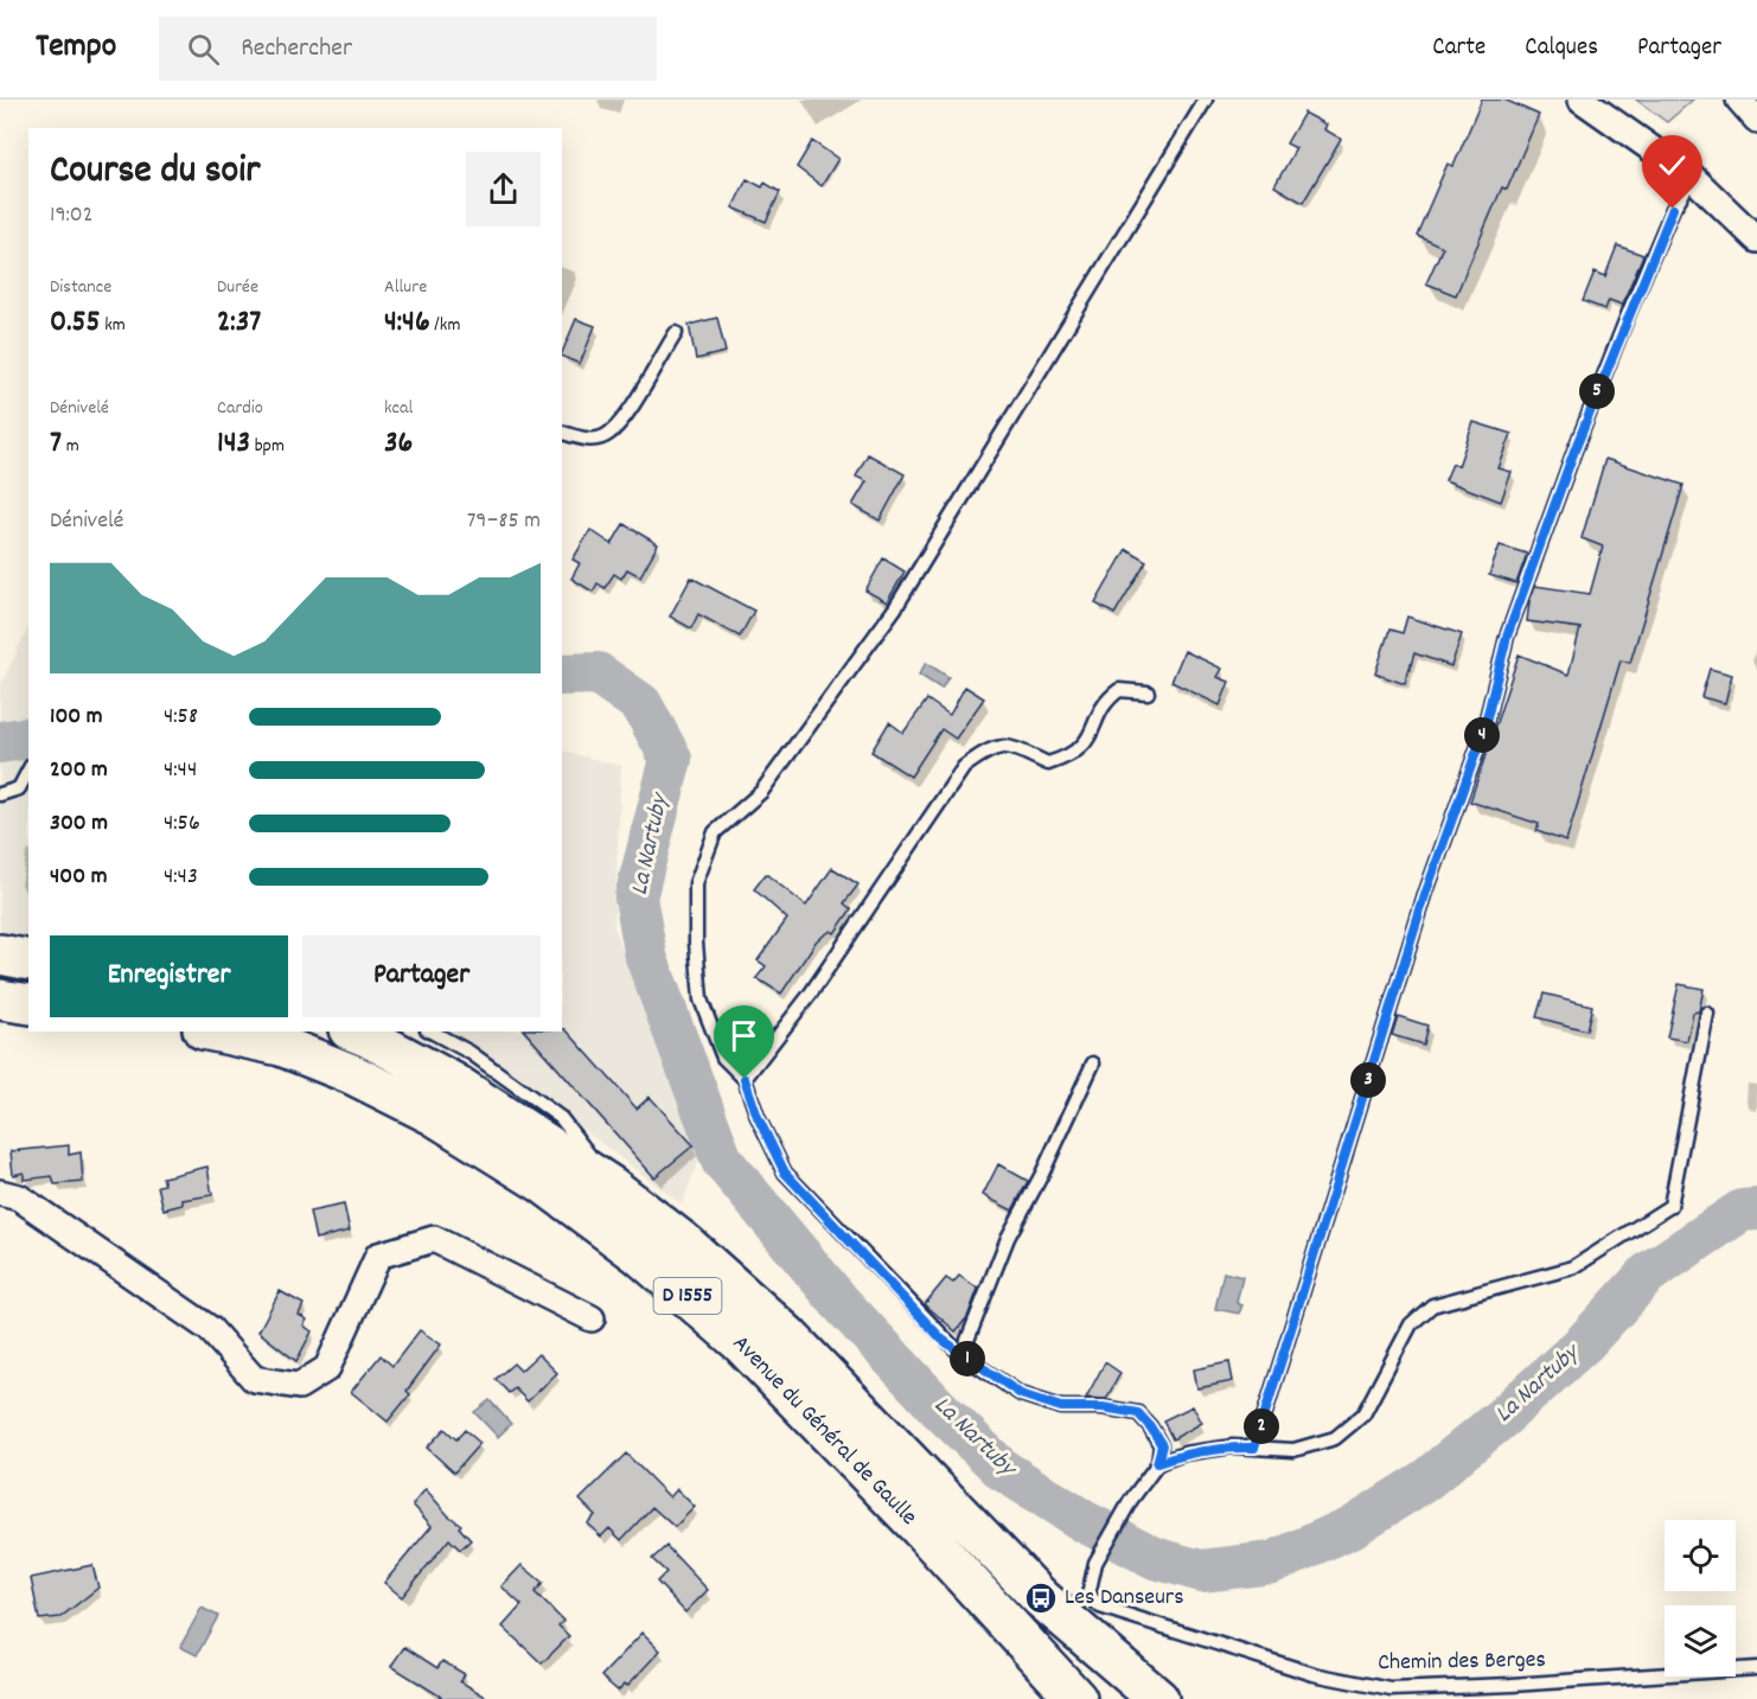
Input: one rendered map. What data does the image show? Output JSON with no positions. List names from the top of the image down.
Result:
{
  "streets": {
    "main road": ["D 1555", "Avenue du Général de Gaulle"],
    "lane": ["Chemin des Berges"]
  },
  "water": ["La Nartuby"],
  "places": {
    "bus stop": ["Les Danseurs"]
  },
  "page": {
    "header": "Tempo",
    "search": "Rechercher",
    "nav": ["Carte", "Calques", "Partager"],
    "heading": ["Course du soir", "19:02"],
    "stats": [
      ["Distance", "0.55 km"],
      ["Durée", "2:37"],
      ["Allure", "4:46 /km"],
      ["Dénivelé", "7 m"],
      ["Cardio", "143 bpm"],
      ["kcal", "36"]
    ],
    "pins": [
      "5",
      "4",
      "3",
      "1",
      "2"
    ],
    "chart": ["Dénivelé", "79–85 m"],
    "list": [
      {
        "name": "100 m",
        "note": "4:58"
      },
      {
        "name": "200 m",
        "note": "4:44"
      },
      {
        "name": "300 m",
        "note": "4:56"
      },
      {
        "name": "400 m",
        "note": "4:43"
      }
    ],
    "buttons": ["Enregistrer", "Partager"]
  }
}
